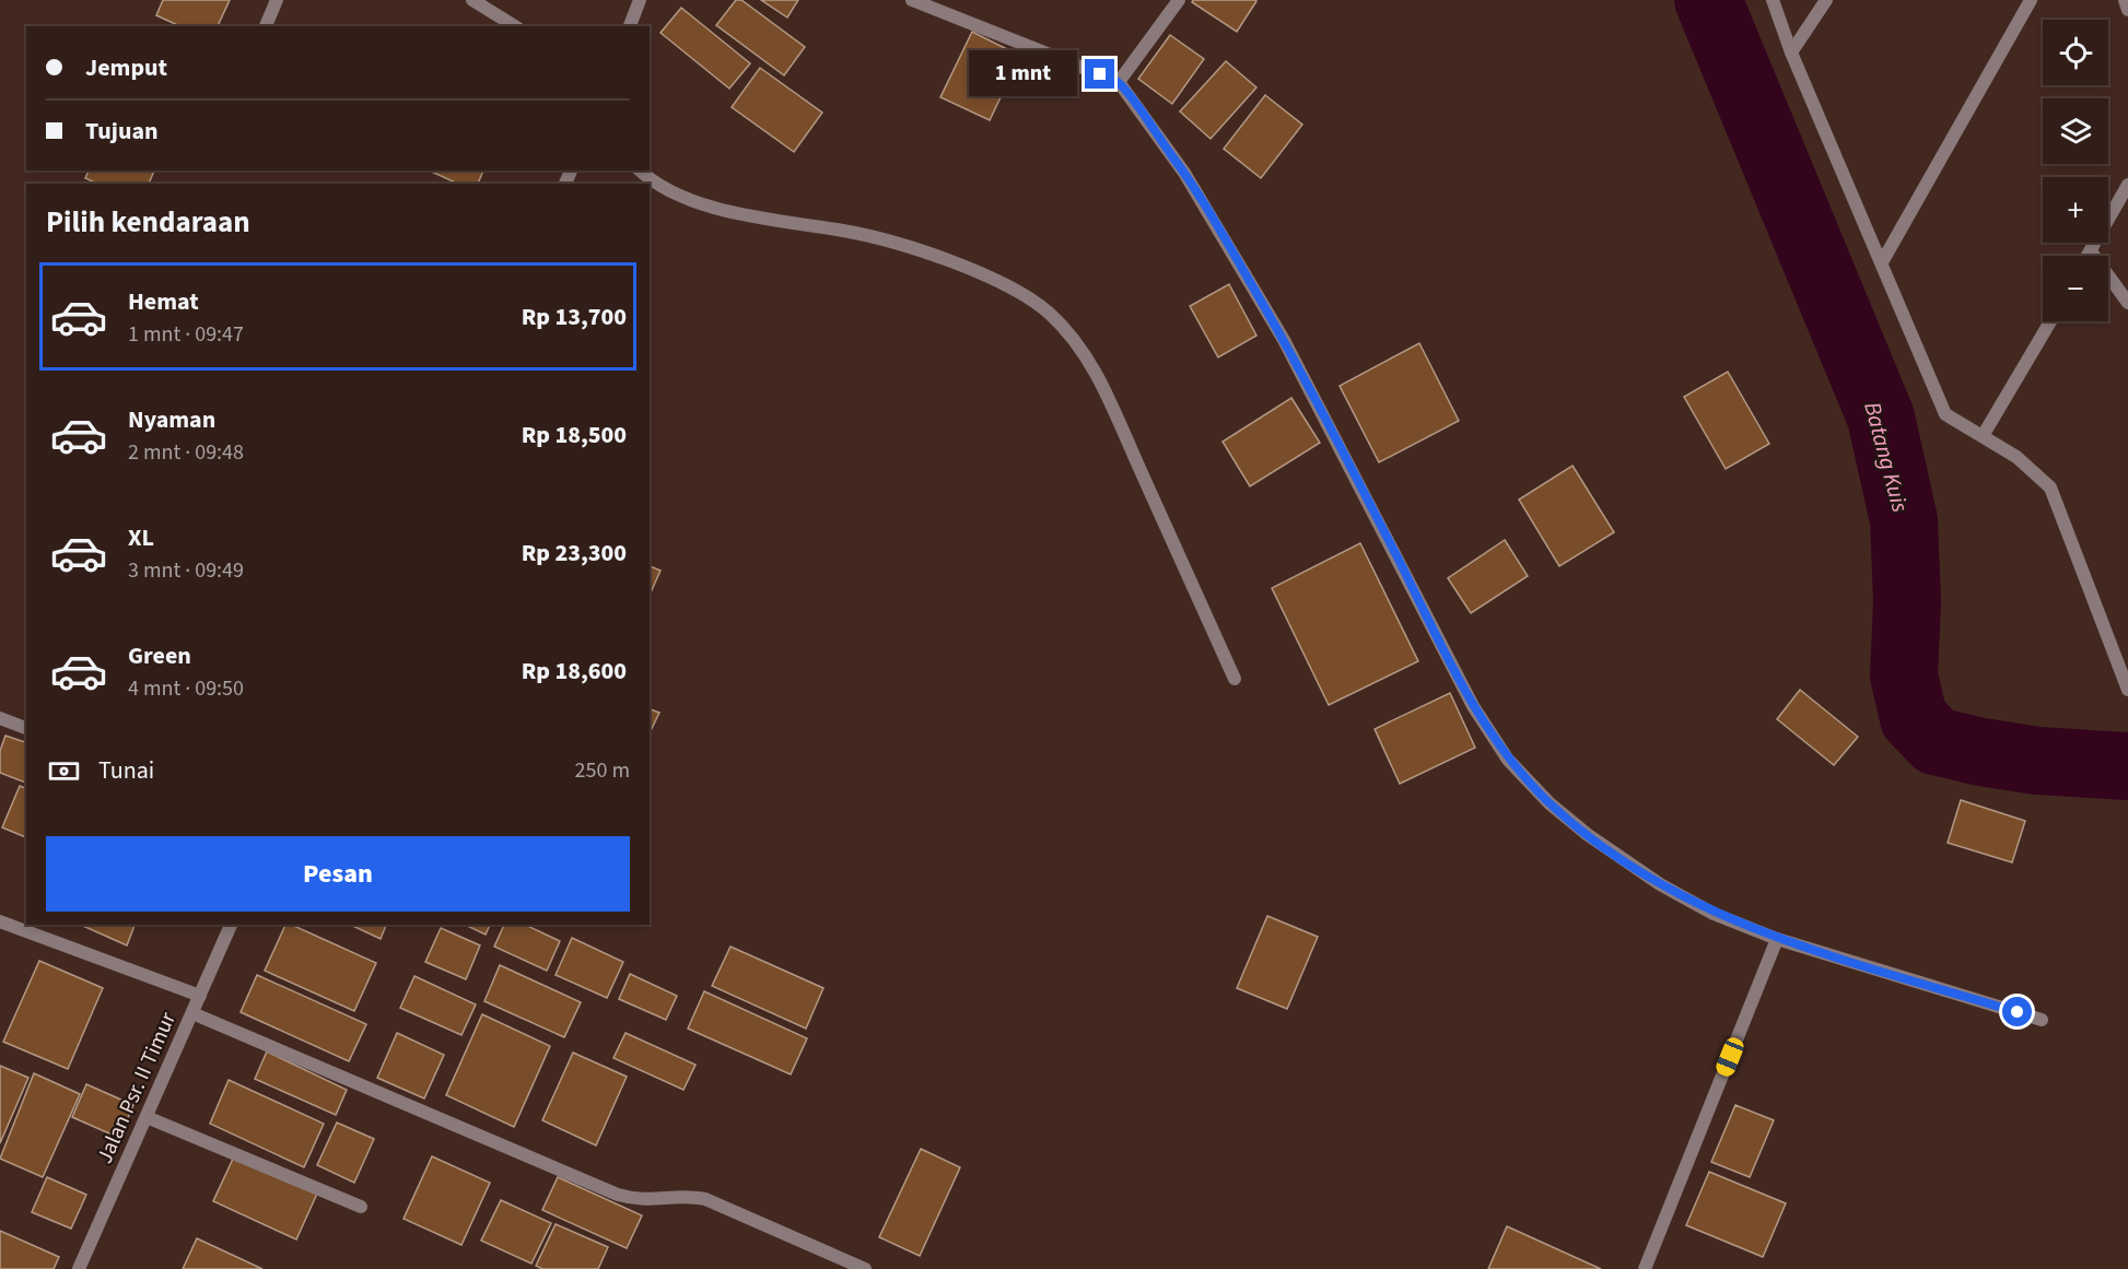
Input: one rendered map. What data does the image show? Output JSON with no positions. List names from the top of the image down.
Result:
{
  "streets": {
    "street": ["Jalan Psr. II Timur"]
  },
  "water": ["Batang Kuis"],
  "page": {
    "map_buttons": ["+", "−"],
    "banner": ["Jemput", "Tujuan"],
    "bubble": "1 mnt",
    "heading": "Pilih kendaraan",
    "list": [
      {
        "name": "Hemat",
        "note": "1 mnt · 09:47",
        "value": "Rp 13,700"
      },
      {
        "name": "Nyaman",
        "note": "2 mnt · 09:48",
        "value": "Rp 18,500"
      },
      {
        "name": "XL",
        "note": "3 mnt · 09:49",
        "value": "Rp 23,300"
      },
      {
        "name": "Green",
        "note": "4 mnt · 09:50",
        "value": "Rp 18,600"
      }
    ],
    "pay": ["Tunai", "250 m"],
    "buttons": "Pesan"
  }
}
